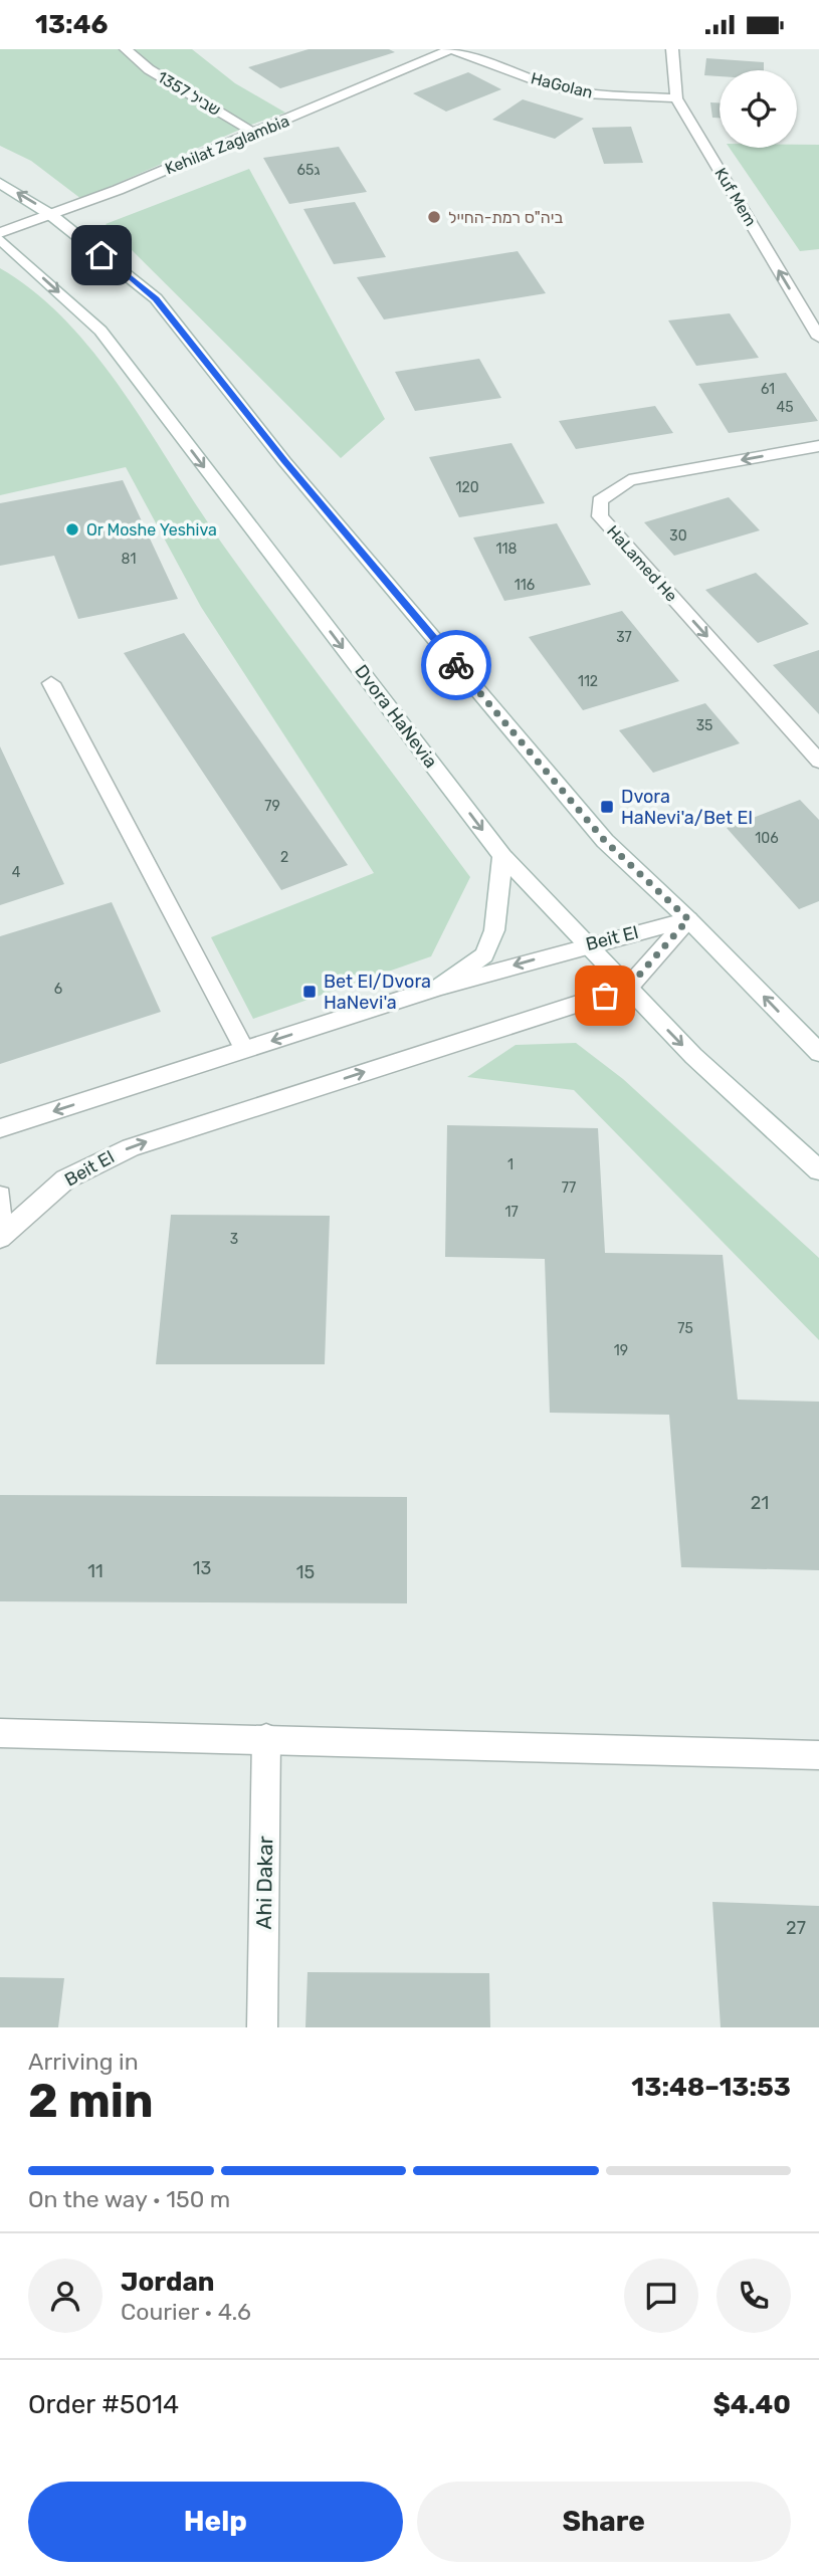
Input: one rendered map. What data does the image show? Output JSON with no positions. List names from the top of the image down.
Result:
{
  "streets": {
    "street": [
      "HaGolan",
      "שביל 1357",
      "Kehilat Zaglambia",
      "Kuf Mem",
      "HaLamed He",
      "Dvora HaNevia",
      "Beit El",
      "Ahi Dakar"
    ]
  },
  "crossings": [
    ["HaGolan", "Kehilat Zaglambia"],
    ["HaGolan", "Kuf Mem"],
    ["שביל 1357", "Kehilat Zaglambia"],
    ["Dvora HaNevia", "Beit El"]
  ],
  "one_way": ["Kuf Mem"],
  "places": {
    "other": ["ביה\"ס רמת-החייל", "Or Moshe Yeshiva"],
    "transit": ["Dvora HaNevi'a/Bet El", "Bet El/Dvora HaNevi'a"]
  },
  "house_numbers": [
    "65ג",
    "61",
    "45",
    "120",
    "30",
    "118",
    "81",
    "116",
    "37",
    "112",
    "35",
    "79",
    "106",
    "2",
    "4",
    "6",
    "1",
    "77",
    "17",
    "3",
    "75",
    "19",
    "21",
    "13",
    "11",
    "15",
    "27"
  ],
  "page": {
    "status": "13:46",
    "heading": ["2 min", "Arriving in", "13:48–13:53"],
    "panel": [
      "Jordan",
      "Courier · 4.6",
      "Order #5014",
      "$4.40"
    ],
    "bar": "On the way · 150 m",
    "buttons": ["Help", "Share"]
  }
}
